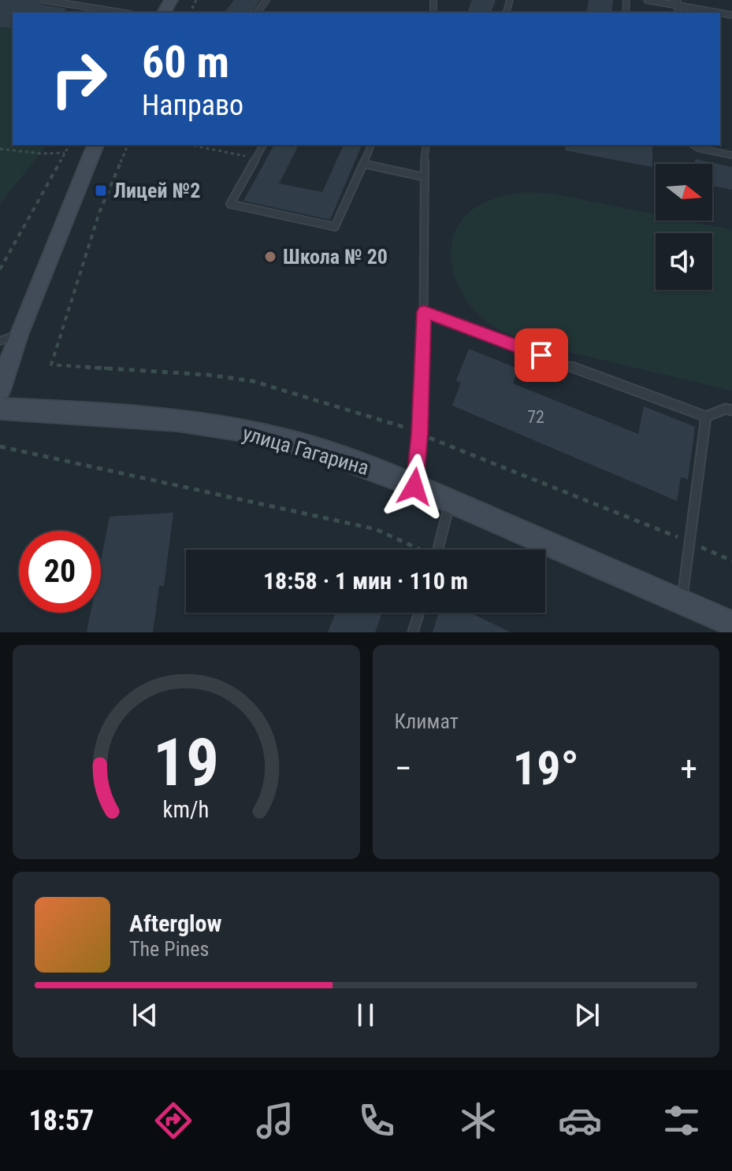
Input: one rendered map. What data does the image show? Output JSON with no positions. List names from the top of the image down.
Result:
{
  "streets": {
    "main road": ["улица Гагарина"]
  },
  "places": {
    "transit": ["Лицей №2"],
    "other": ["Школа № 20"]
  },
  "house_numbers": ["72"],
  "north": "right",
  "page": {
    "turn": ["60 m", "Направо"],
    "limit": "20",
    "trip": "18:58 · 1 мин · 110 m",
    "tile": "Климат",
    "heat": ["−", "19°", "+"],
    "song": ["Afterglow", "The Pines"],
    "tabs": "18:57",
    "gauge": ["19", "km/h"]
  }
}
